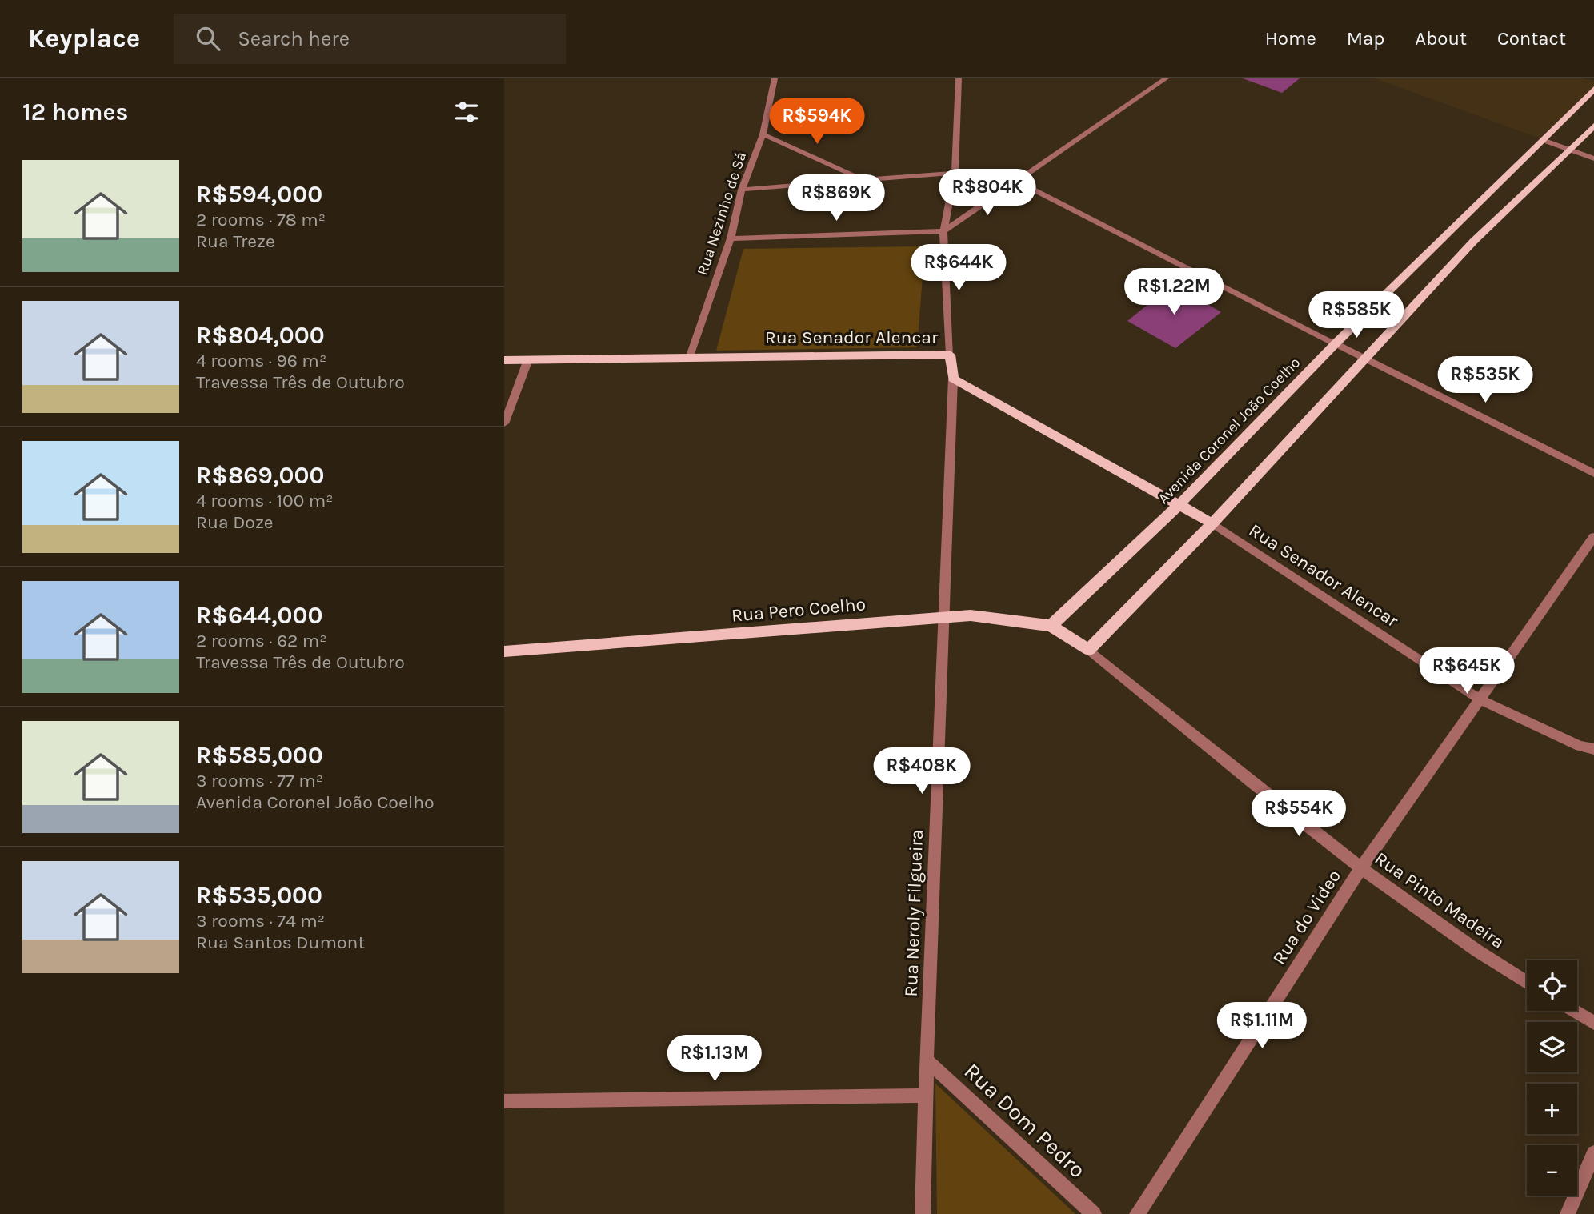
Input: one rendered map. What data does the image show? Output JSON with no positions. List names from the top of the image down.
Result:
{
  "streets": {
    "main road": ["Rua Senador Alencar", "Avenida Coronel João Coelho", "Rua Pero Coelho"],
    "street": [
      "Rua Nezinho de Sá",
      "Rua Pinto Madeira",
      "Rua Neroly Filgueira",
      "Rua do Video",
      "Rua Dom Pedro"
    ]
  },
  "crossings": [
    ["Rua Nezinho de Sá", "Rua Senador Alencar"],
    ["Rua Senador Alencar", "Avenida Coronel João Coelho"],
    ["Rua Senador Alencar", "Rua Neroly Filgueira"],
    ["Rua Senador Alencar", "Rua do Video"],
    ["Avenida Coronel João Coelho", "Rua Pero Coelho"],
    ["Avenida Coronel João Coelho", "Rua Pinto Madeira"],
    ["Rua Pero Coelho", "Rua Pinto Madeira"],
    ["Rua Pero Coelho", "Rua Neroly Filgueira"],
    ["Rua Pinto Madeira", "Rua do Video"],
    ["Rua Neroly Filgueira", "Rua Dom Pedro"]
  ],
  "page": {
    "header": "Keyplace",
    "search": "Search here",
    "nav": [
      "Home",
      "Map",
      "About",
      "Contact"
    ],
    "heading": "12 homes",
    "price": [
      "R$594K",
      "R$804K",
      "R$869K",
      "R$644K",
      "R$1.22M",
      "R$585K",
      "R$535K",
      "R$645K",
      "R$408K",
      "R$554K",
      "R$1.11M",
      "R$1.13M"
    ],
    "list": [
      {
        "name": "R$594,000",
        "note": "2 rooms · 78 m² · Rua Treze"
      },
      {
        "name": "R$804,000",
        "note": "4 rooms · 96 m² · Travessa Três de Outubro"
      },
      {
        "name": "R$869,000",
        "note": "4 rooms · 100 m² · Rua Doze"
      },
      {
        "name": "R$644,000",
        "note": "2 rooms · 62 m² · Travessa Três de Outubro"
      },
      {
        "name": "R$585,000",
        "note": "3 rooms · 77 m² · Avenida Coronel João Coelho"
      },
      {
        "name": "R$535,000",
        "note": "3 rooms · 74 m² · Rua Santos Dumont"
      }
    ],
    "map_buttons": ["+", "−"]
  }
}
